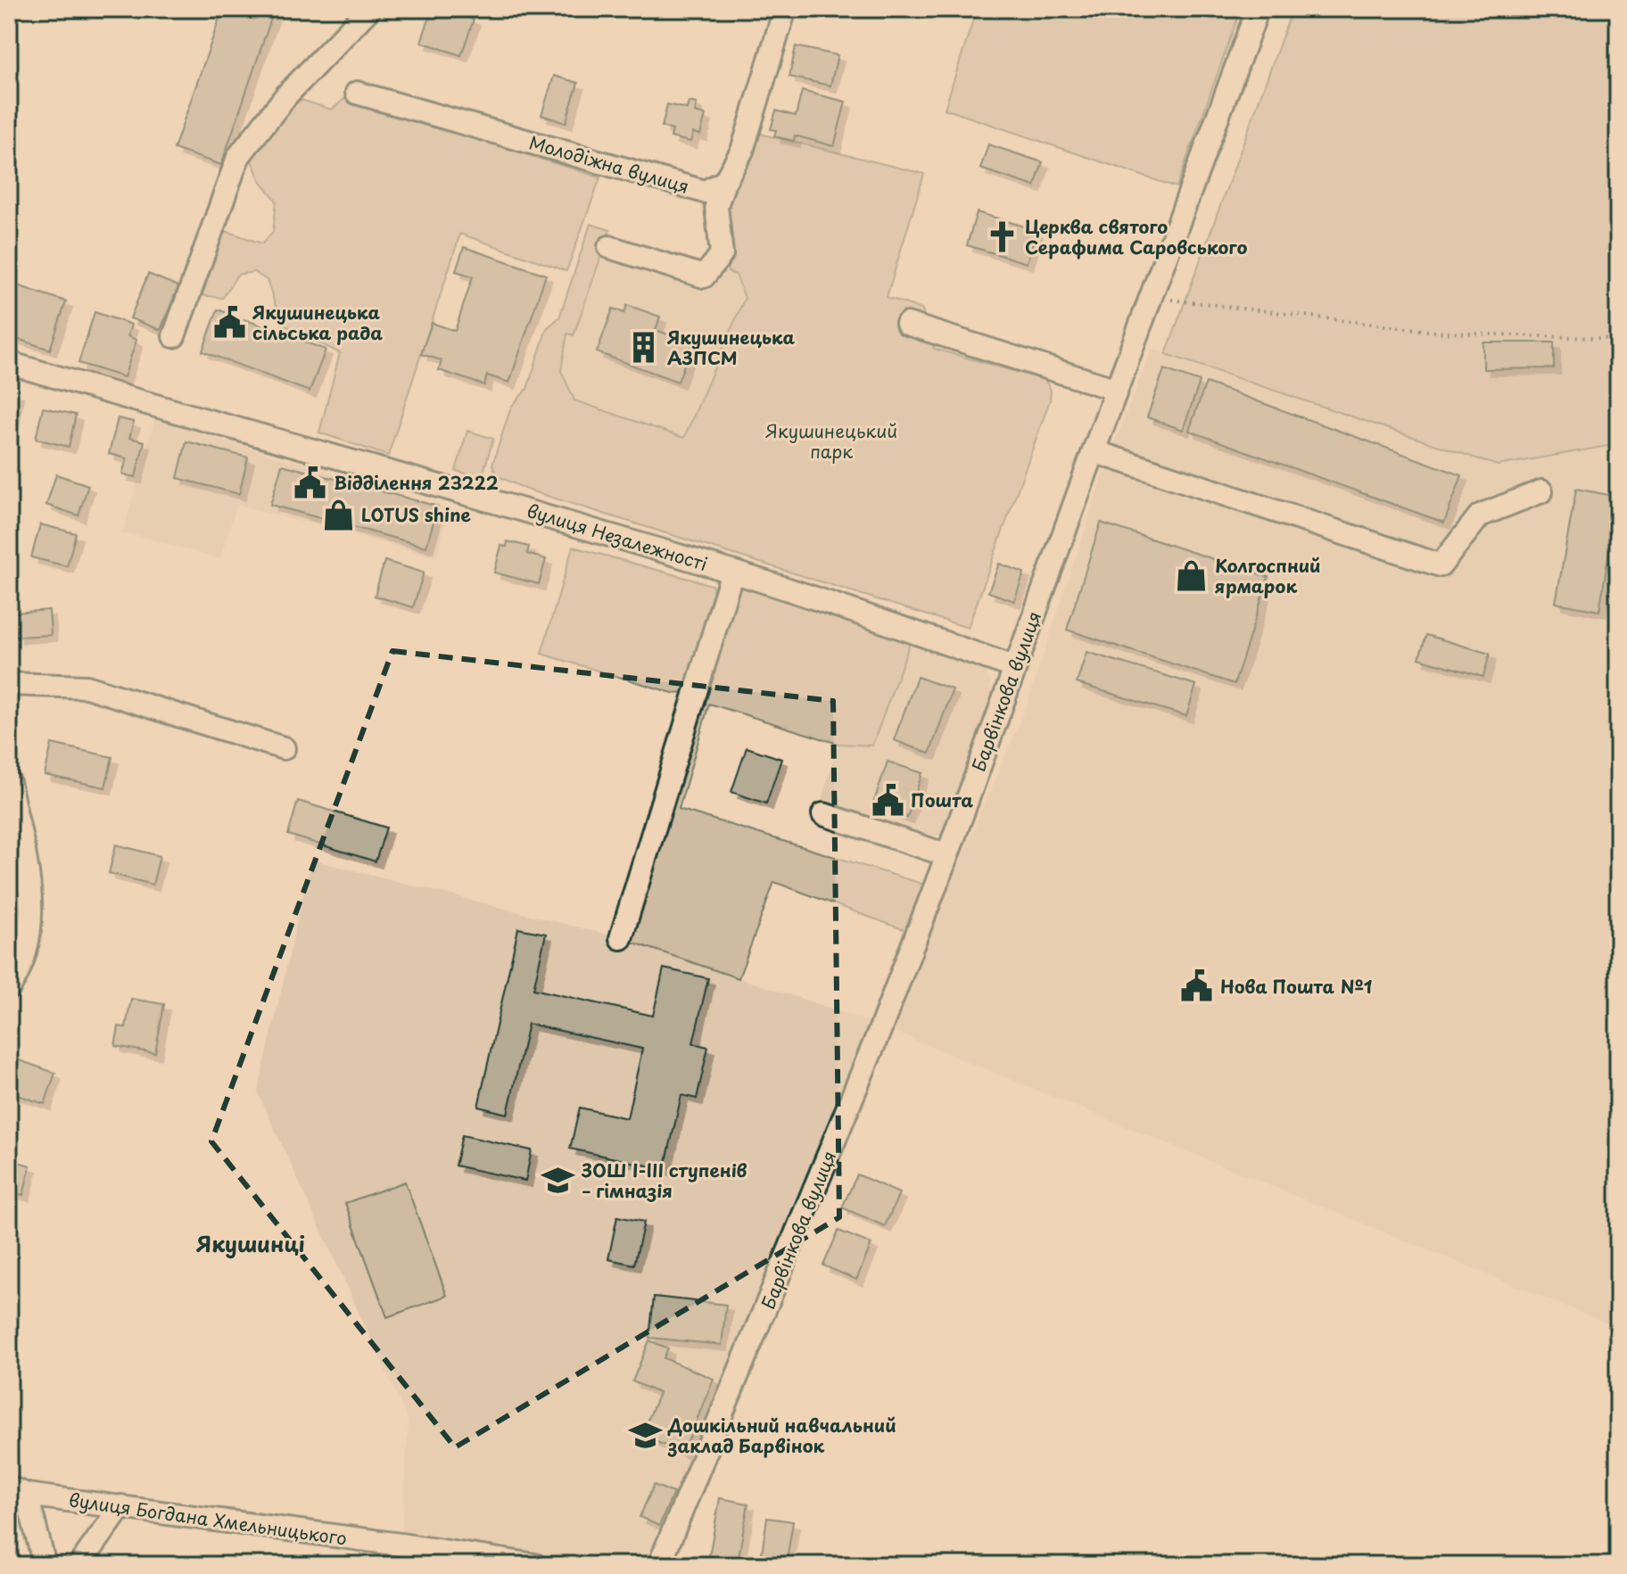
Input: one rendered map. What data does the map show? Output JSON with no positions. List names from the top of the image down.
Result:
{
  "streets": {
    "street": [
      "Молодіжна вулиця",
      "вулиця Незалежності",
      "Барвінкова вулиця",
      "вулиця Богдана Хмельницького"
    ]
  },
  "crossings": [
    ["вулиця Незалежності", "Барвінкова вулиця"]
  ],
  "districts": ["Якушинці"],
  "parks": ["Якушинецький парк"],
  "places": {
    "church": ["Церква святого Серафима Саровського"],
    "public building": [
      "Якушинецька сільська рада",
      "Відділення 23222",
      "Пошта",
      "Нова Пошта №1"
    ],
    "building": ["Якушинецька АЗПСМ"],
    "shop": ["LOTUS shine", "Колгоспний ярмарок"],
    "school or university": ["ЗОШ І-ІІІ ступенів – гімназія", "Дошкільний навчальний заклад Барвінок"]
  }
}
